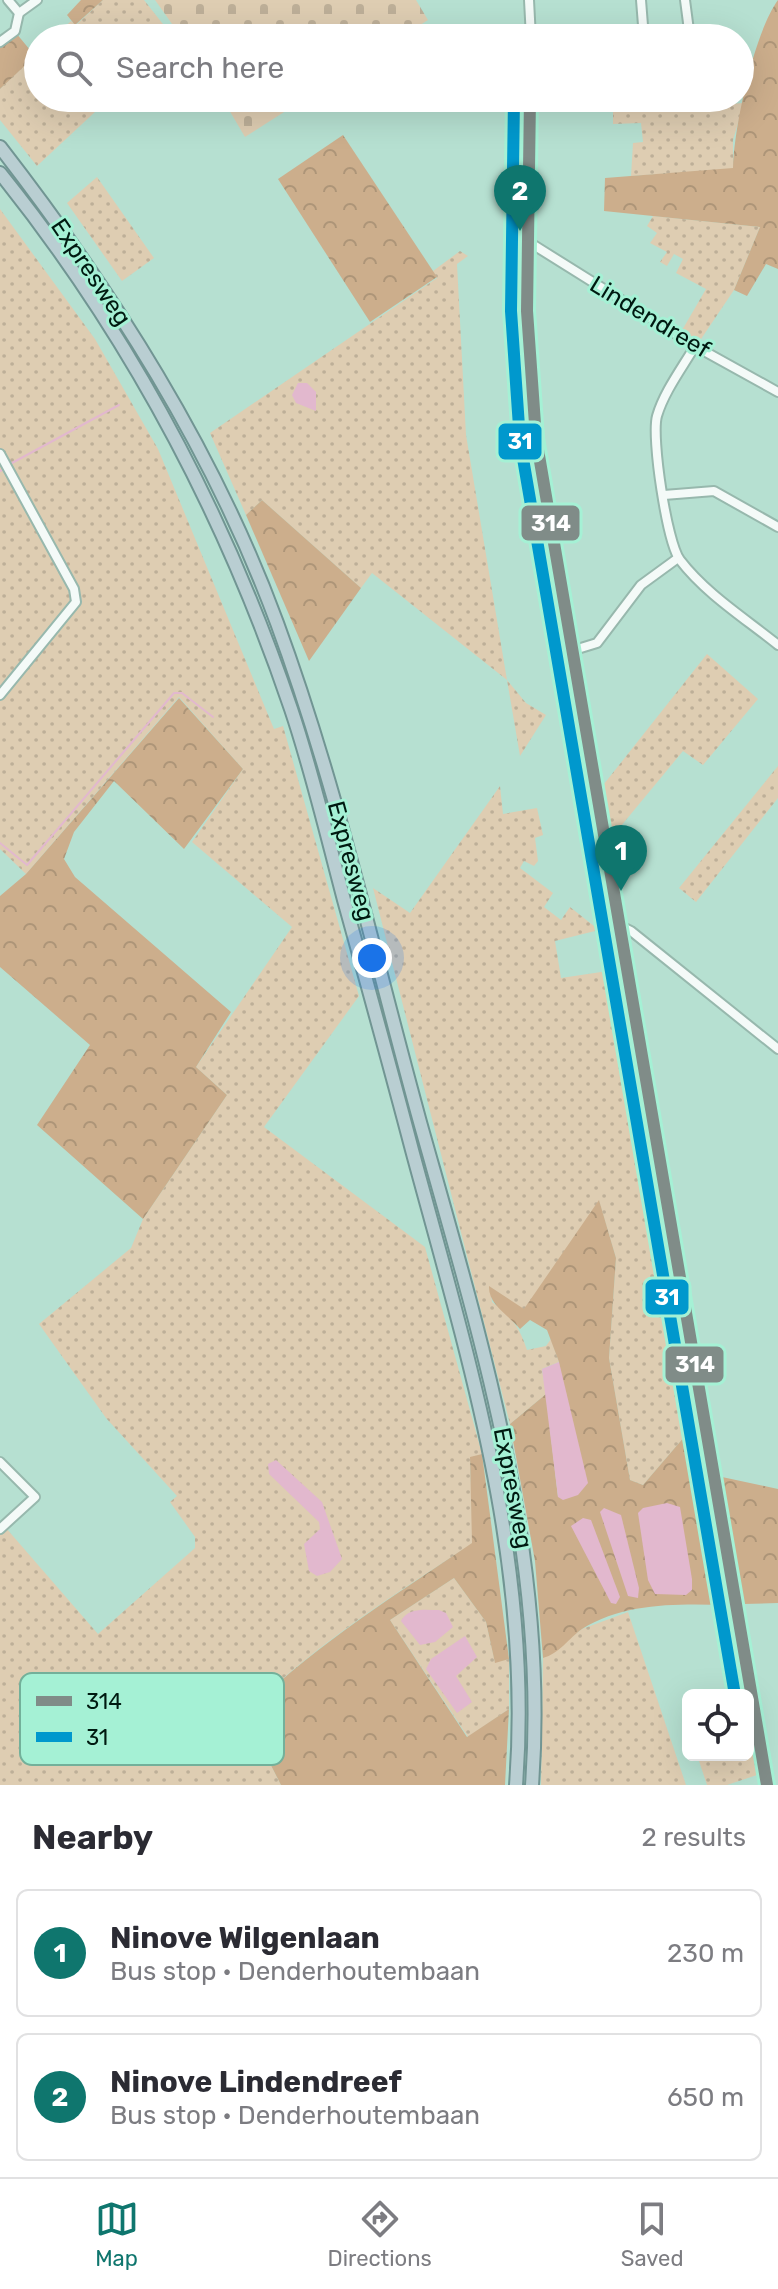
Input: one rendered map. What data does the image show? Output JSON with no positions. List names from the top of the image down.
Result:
{
  "streets": {
    "highway": ["Expresweg"],
    "street": ["Lindendreef"]
  },
  "lines": ["transit line 314", "transit line 31"],
  "legend": ["314", "31"],
  "page": {
    "search": "Search here",
    "pins": ["2", "1"],
    "heading": ["Nearby", "2 results"],
    "list": [
      {
        "mark": "1",
        "name": "Ninove Wilgenlaan",
        "note": "Bus stop · Denderhoutembaan",
        "value": "230 m"
      },
      {
        "mark": "2",
        "name": "Ninove Lindendreef",
        "note": "Bus stop · Denderhoutembaan",
        "value": "650 m"
      }
    ],
    "nav": ["Map", "Directions", "Saved"]
  }
}
